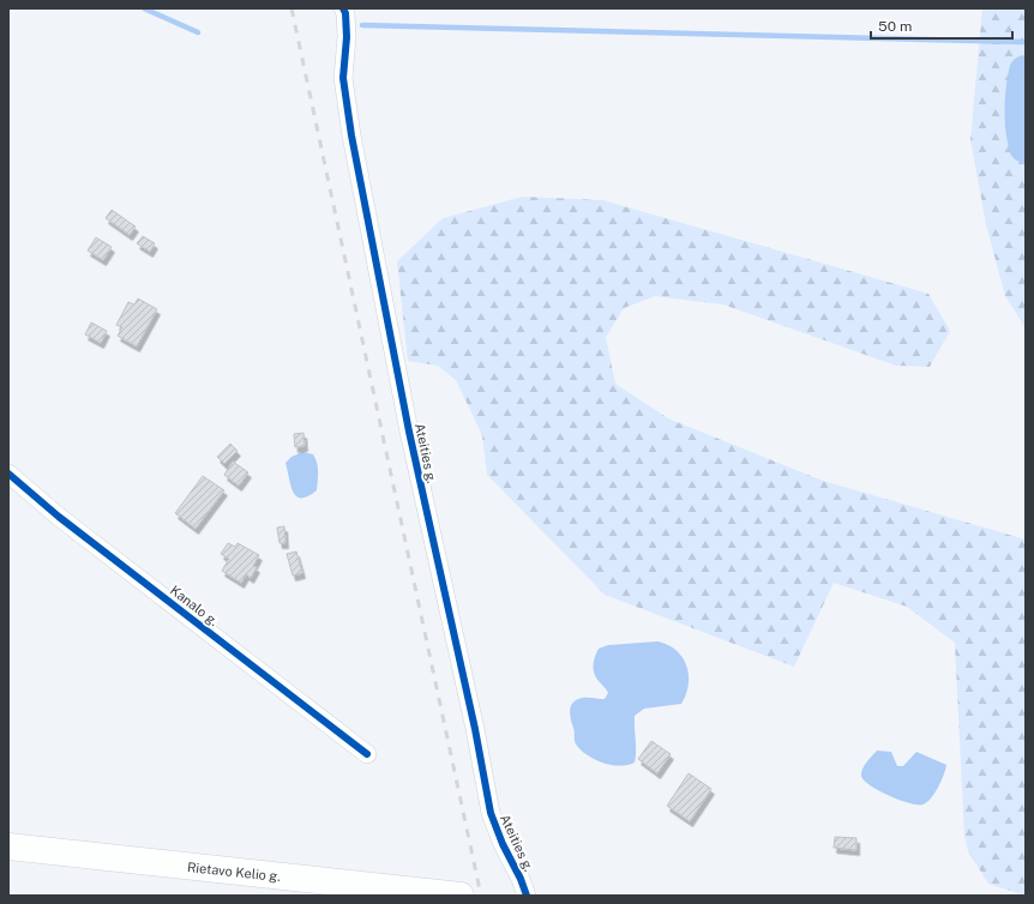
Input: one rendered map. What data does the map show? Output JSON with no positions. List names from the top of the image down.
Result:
{
  "streets": {
    "main road": ["Rietavo Kelio g."],
    "street": ["Ateities g.", "Kanalo g."]
  },
  "scale_bar": "50 m"
}
